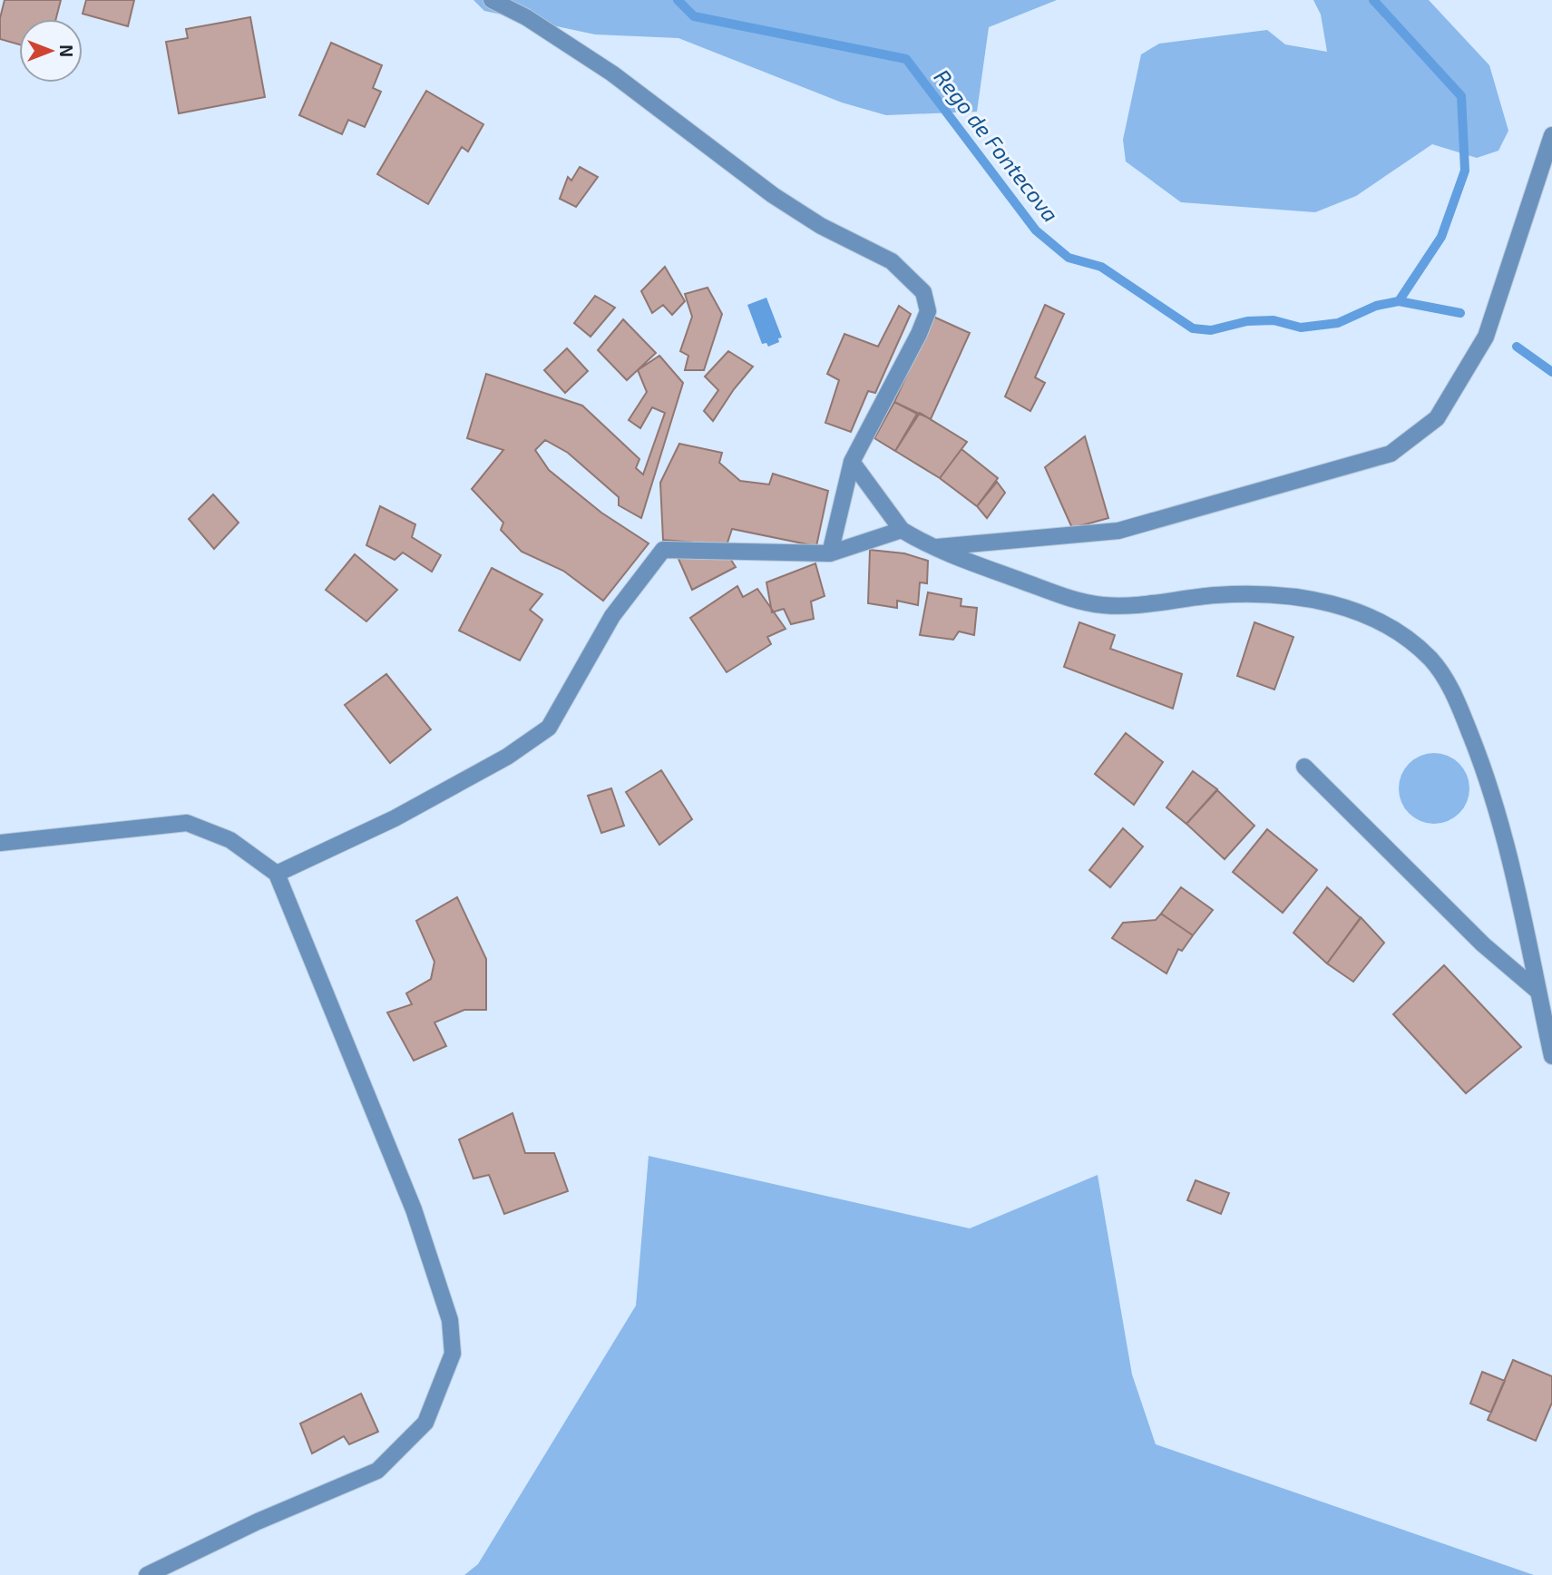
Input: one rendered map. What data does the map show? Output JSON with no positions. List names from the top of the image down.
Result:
{
  "water": ["Rego de Fontecova"],
  "north": "right"
}
